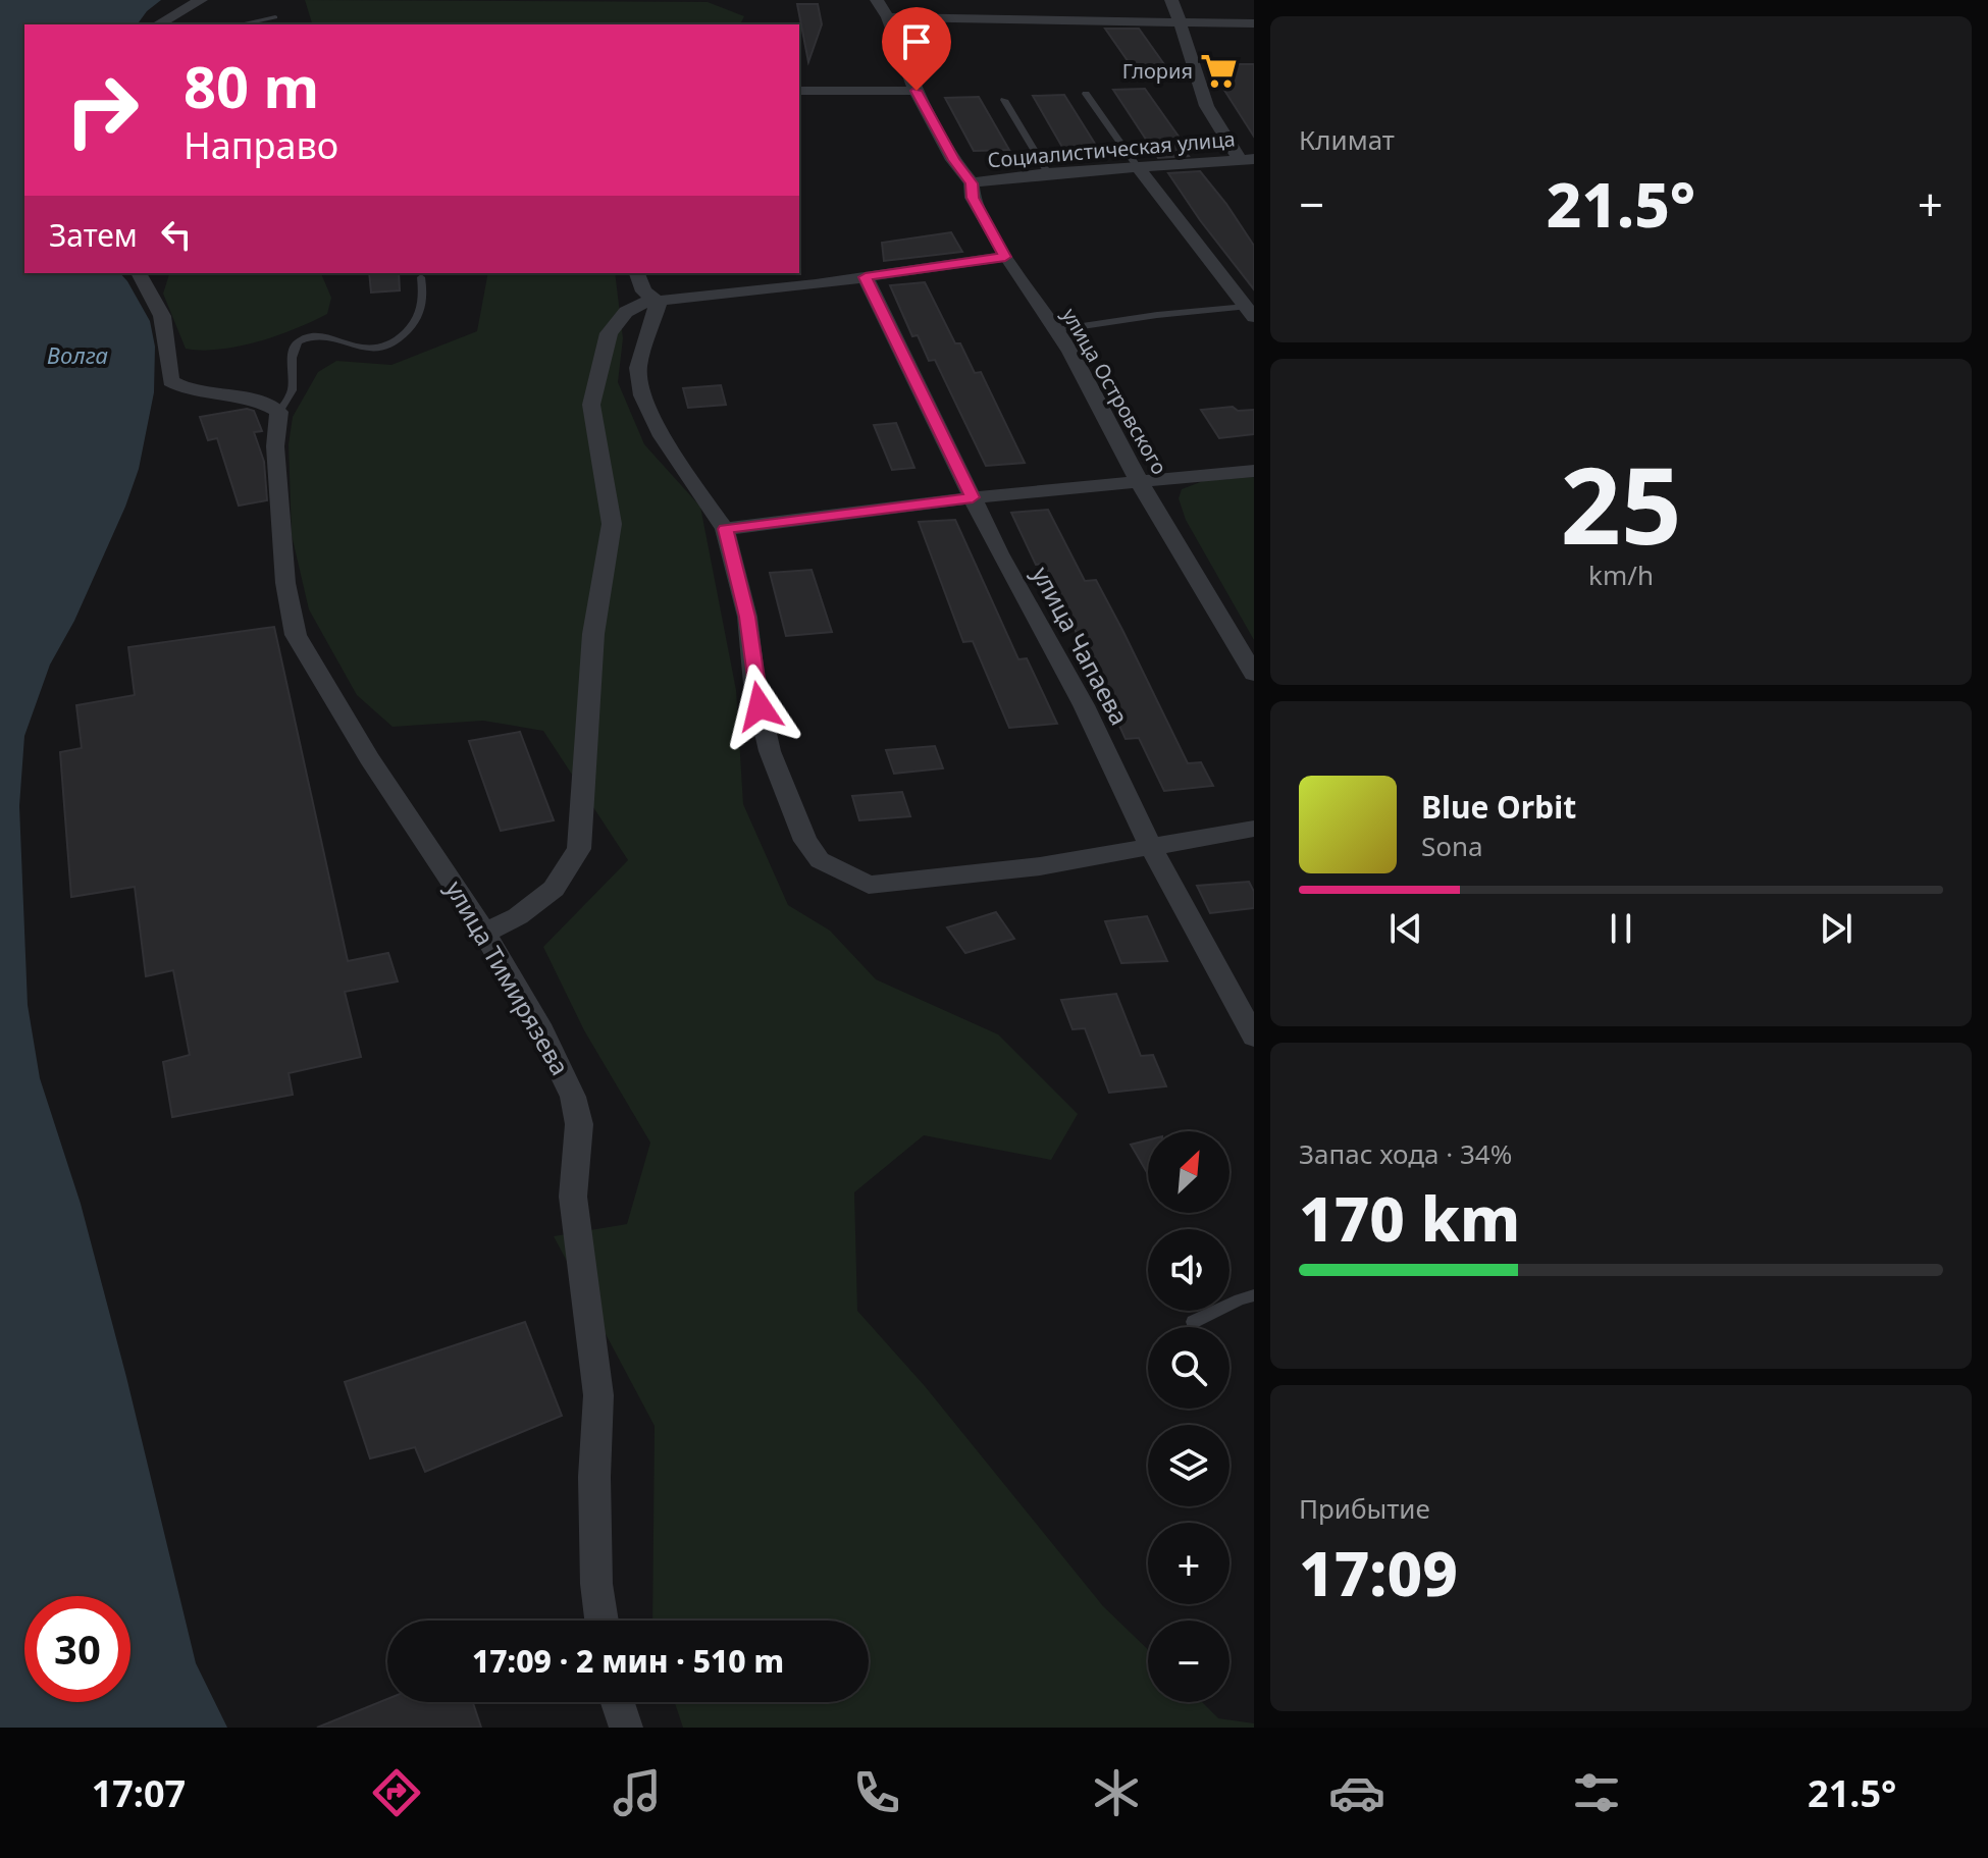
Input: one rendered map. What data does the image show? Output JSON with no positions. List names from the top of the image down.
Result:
{
  "streets": {
    "street": [
      "Социалистическая улица",
      "улица Островского",
      "улица Чапаева",
      "улица Тимирязева"
    ]
  },
  "crossings": [
    ["Социалистическая улица", "улица Островского"]
  ],
  "water": ["Волга"],
  "places": {
    "supermarket": ["Глория"]
  },
  "north": "top right",
  "page": {
    "tile": [
      "Климат",
      ["25", "km/h"],
      ["Запас хода · 34%", "170 km"],
      ["Прибытие", "17:09"]
    ],
    "turn": ["80 m", "Направо"],
    "heat": ["−", "21.5°", "+"],
    "then": "Затем",
    "song": ["Blue Orbit", "Sona"],
    "map_buttons": ["+", "−"],
    "limit": "30",
    "trip": "17:09 · 2 мин · 510 m",
    "tabs": ["17:07", "21.5°"]
  }
}
